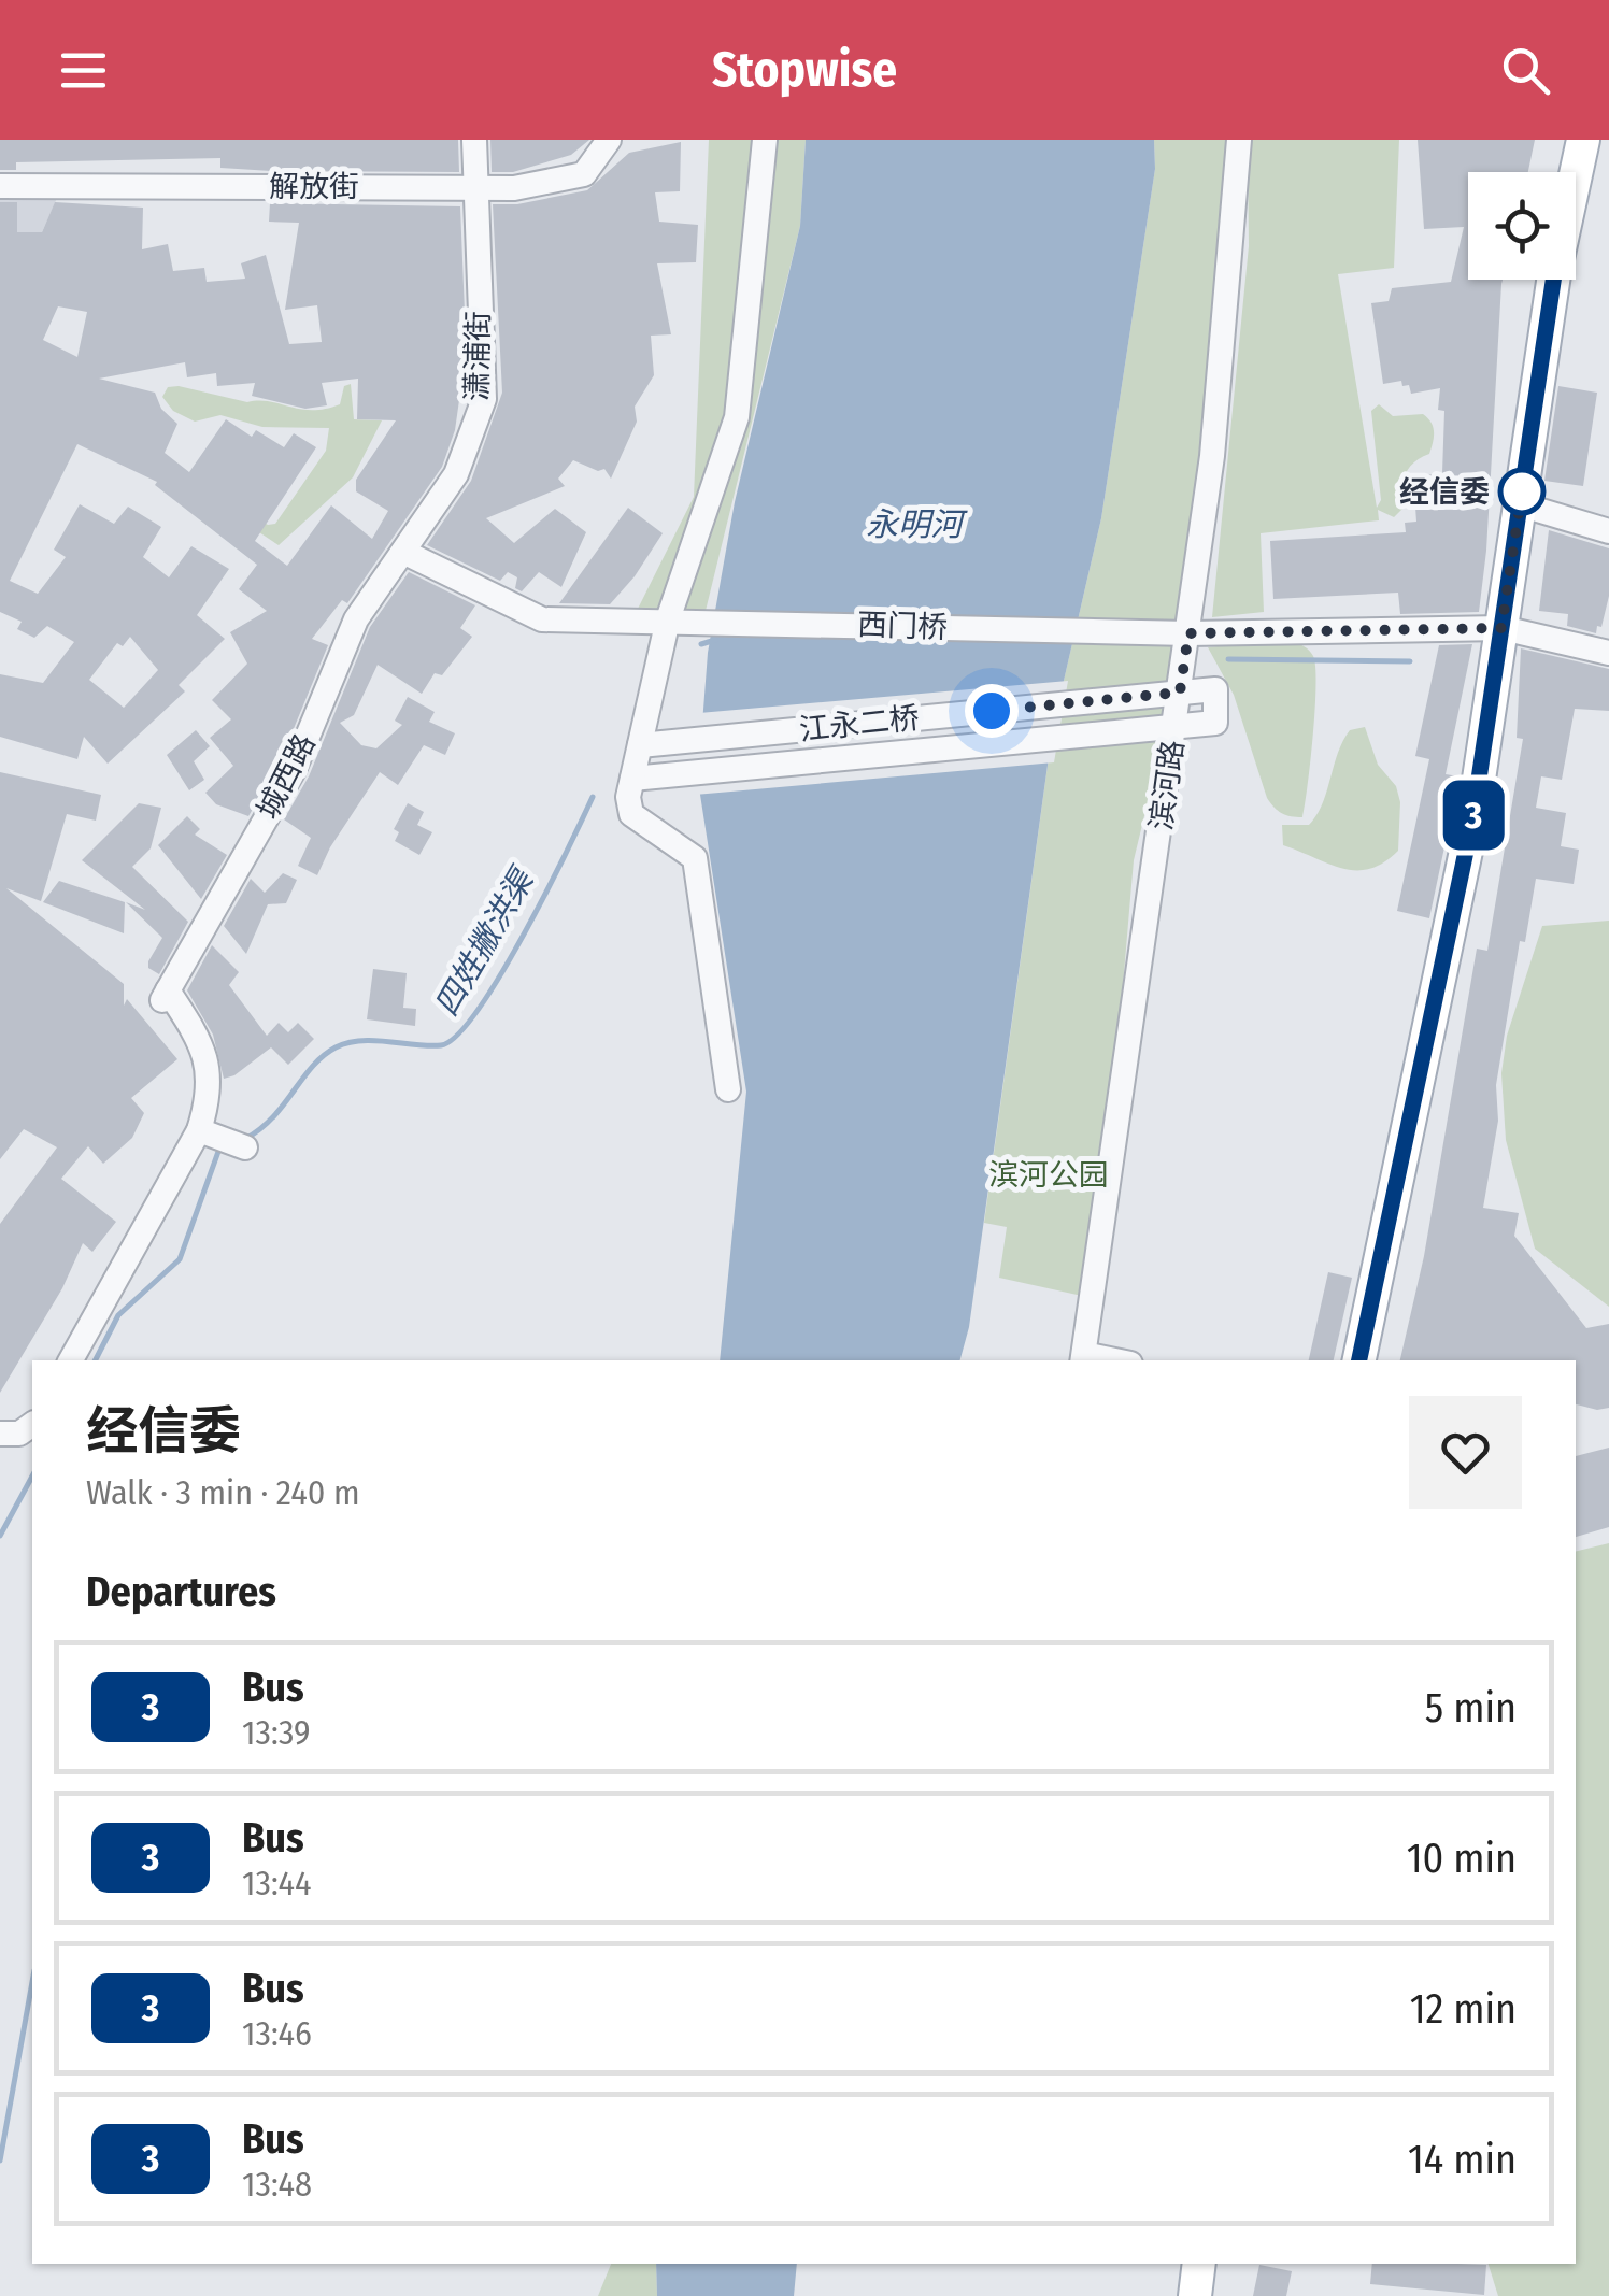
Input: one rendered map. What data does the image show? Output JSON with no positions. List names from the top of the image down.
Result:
{
  "streets": {
    "street": [
      "解放街",
      "潇浦街",
      "西门桥",
      "江永二桥",
      "城西路",
      "滨河路"
    ]
  },
  "crossings": [
    ["解放街", "潇浦街"],
    ["潇浦街", "西门桥"],
    ["潇浦街", "城西路"],
    ["西门桥", "城西路"],
    ["西门桥", "滨河路"],
    ["江永二桥", "滨河路"]
  ],
  "water": ["永明河", "四姓撇洪渠"],
  "parks": ["滨河公园"],
  "places": ["经信委"],
  "lines": ["bus line 3"],
  "page": {
    "header": "Stopwise",
    "on_map": "3",
    "heading": [
      ["经信委", "Walk · 3 min · 240 m"],
      "Departures"
    ],
    "list": [
      {
        "mark": "3",
        "name": "Bus",
        "note": "13:39",
        "value": "5 min"
      },
      {
        "mark": "3",
        "name": "Bus",
        "note": "13:44",
        "value": "10 min"
      },
      {
        "mark": "3",
        "name": "Bus",
        "note": "13:46",
        "value": "12 min"
      },
      {
        "mark": "3",
        "name": "Bus",
        "note": "13:48",
        "value": "14 min"
      }
    ]
  }
}
